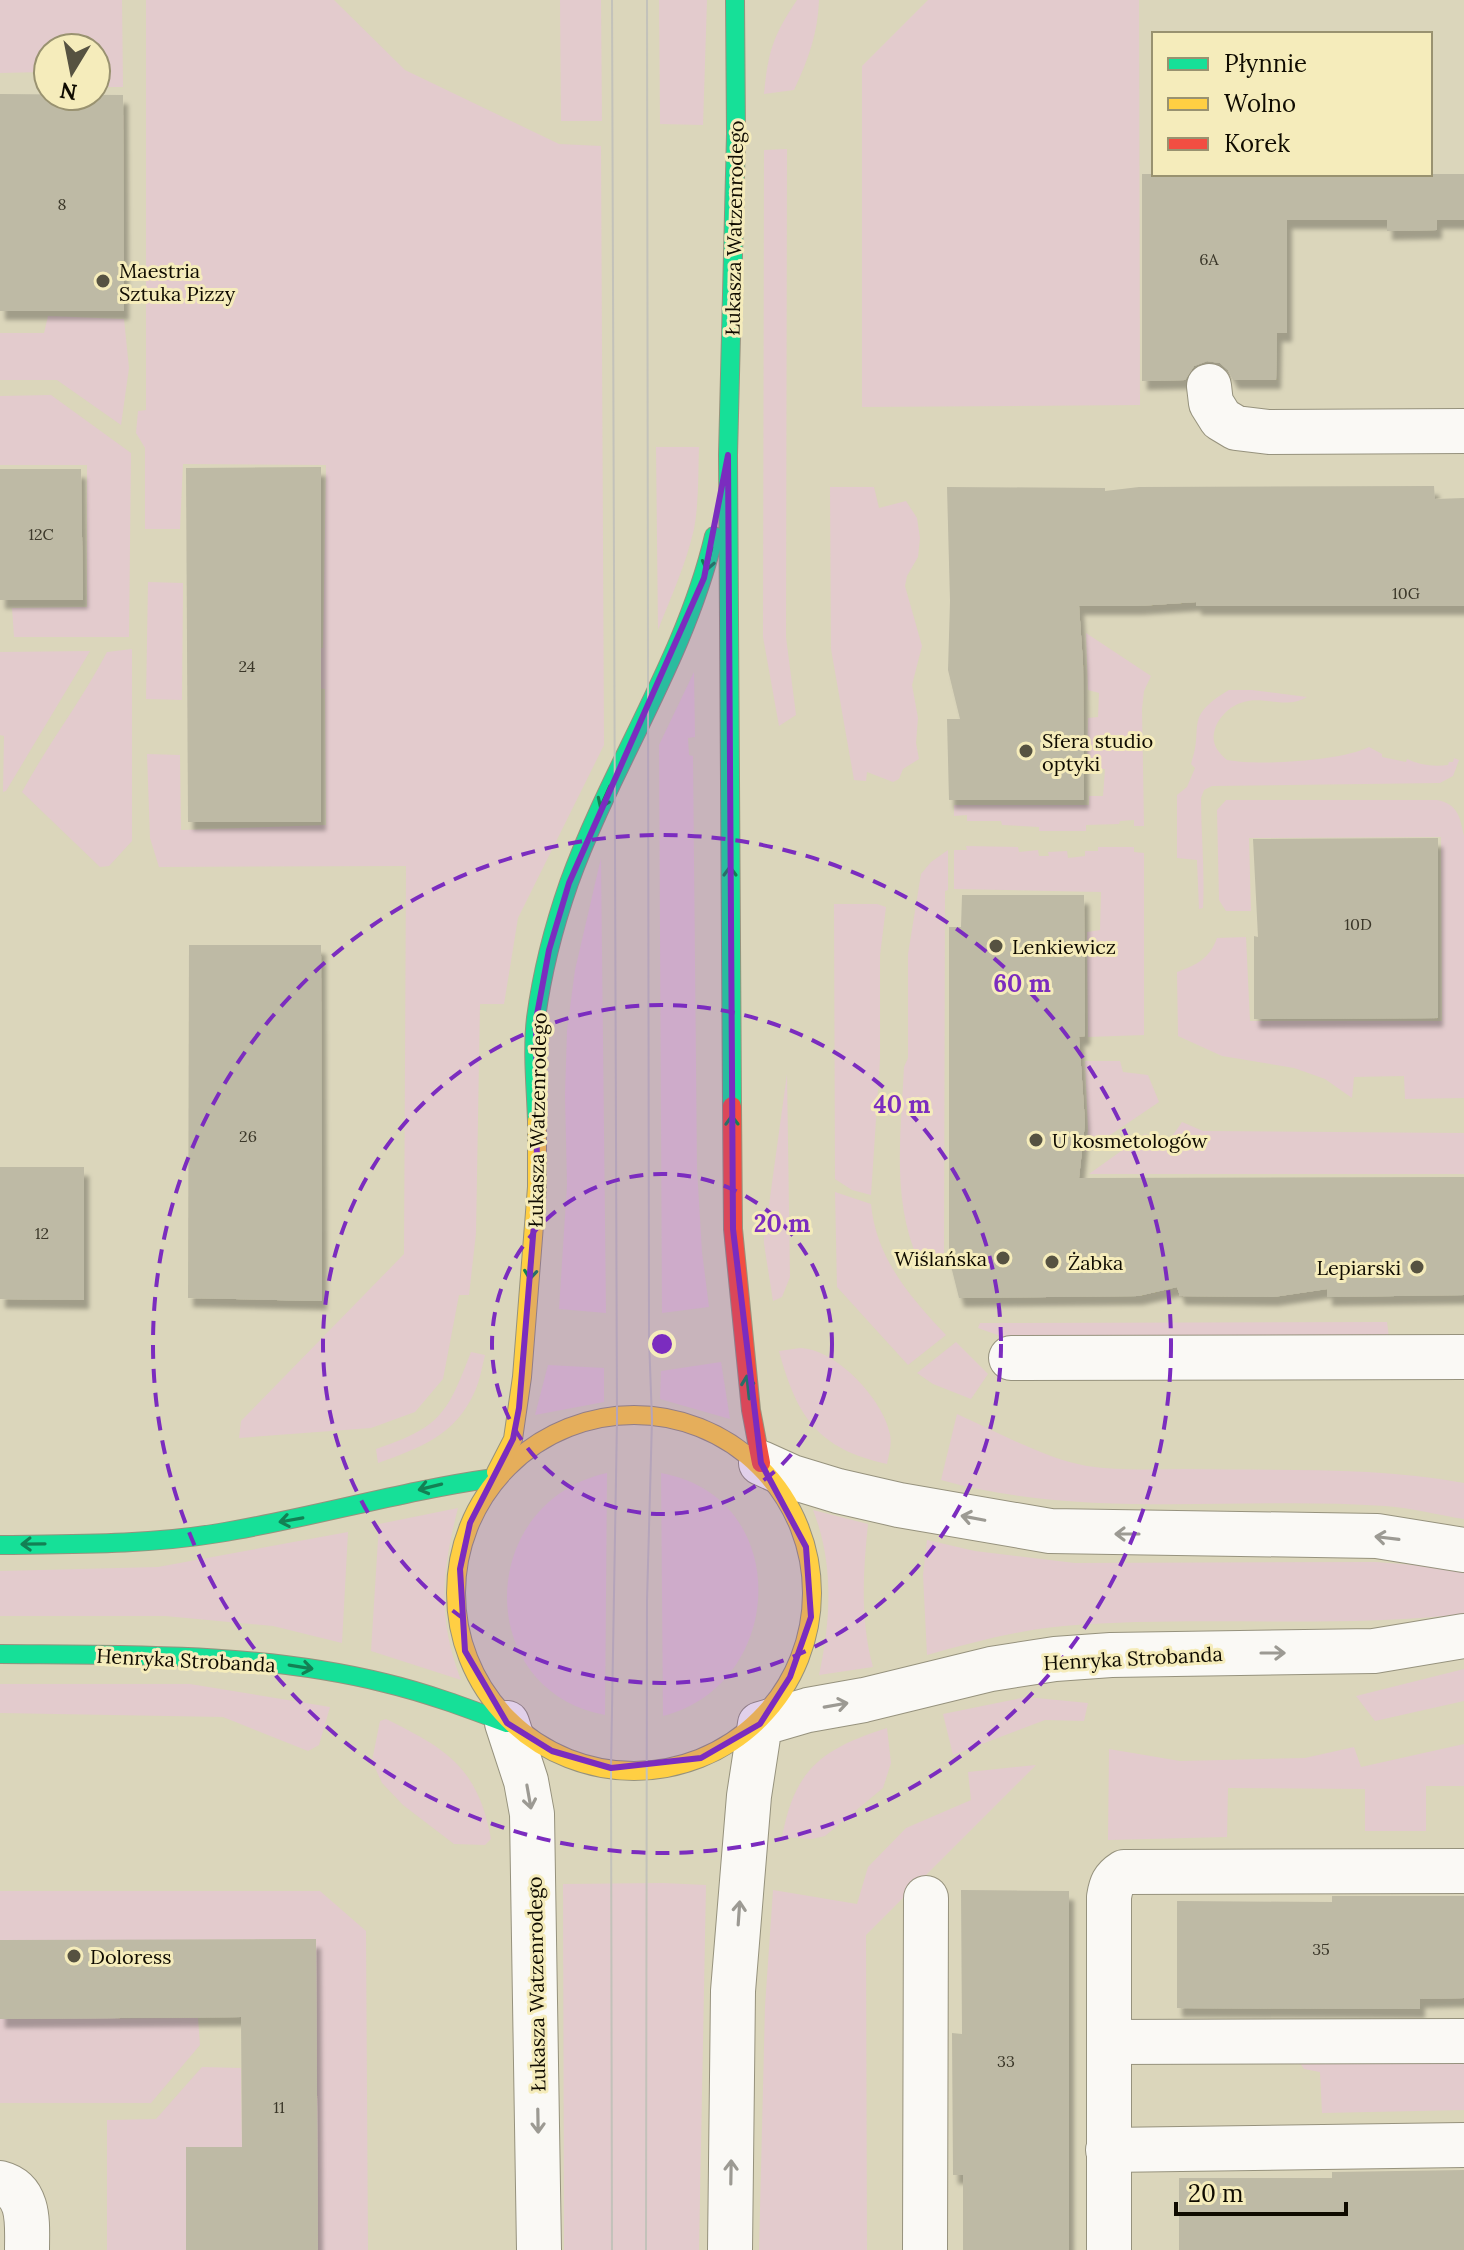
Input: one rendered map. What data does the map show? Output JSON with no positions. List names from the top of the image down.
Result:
{
  "streets": {
    "street": ["Łukasza Watzenrodego", "Henryka Strobanda"]
  },
  "crossings": [
    ["Łukasza Watzenrodego", "Henryka Strobanda"]
  ],
  "places": [
    "Maestria Sztuka Pizzy",
    "Sfera studio optyki",
    "Lenkiewicz",
    "U kosmetologów",
    "Wiślańska",
    "Żabka",
    "Lepiarski",
    "Doloress"
  ],
  "house_numbers": [
    "8",
    "6A",
    "12C",
    "10G",
    "24",
    "10D",
    "26",
    "12",
    "35",
    "33",
    "11"
  ],
  "legend": ["Płynnie", "Wolno", "Korek"],
  "scale_bar": "20 m",
  "north": "bottom",
  "rings": ["60 m", "40 m", "20 m"]
}
